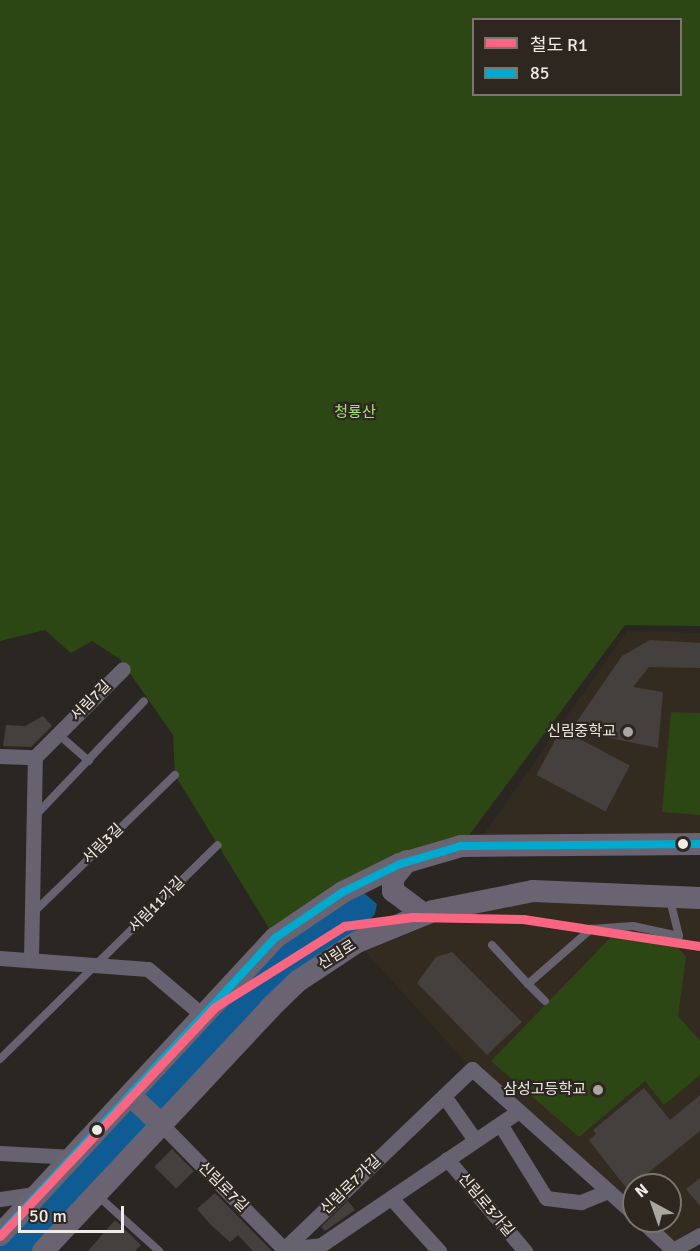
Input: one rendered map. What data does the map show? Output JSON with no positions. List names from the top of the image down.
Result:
{
  "streets": {
    "main road": ["신림로"],
    "street": [
      "서림7길",
      "신림로7가길",
      "신림로7길",
      "신림로3가길"
    ],
    "lane": ["서림3길", "서림11가길"]
  },
  "crossings": [
    ["신림로", "신림로7길"],
    ["신림로7가길", "신림로7길"],
    ["신림로7가길", "신림로3가길"]
  ],
  "parks": ["청룡산"],
  "places": ["신림중학교", "삼성고등학교"],
  "lines": ["transit line 85", "rail line R1"],
  "legend": ["철도 R1", "85"],
  "scale_bar": "50 m",
  "north": "top left"
}
